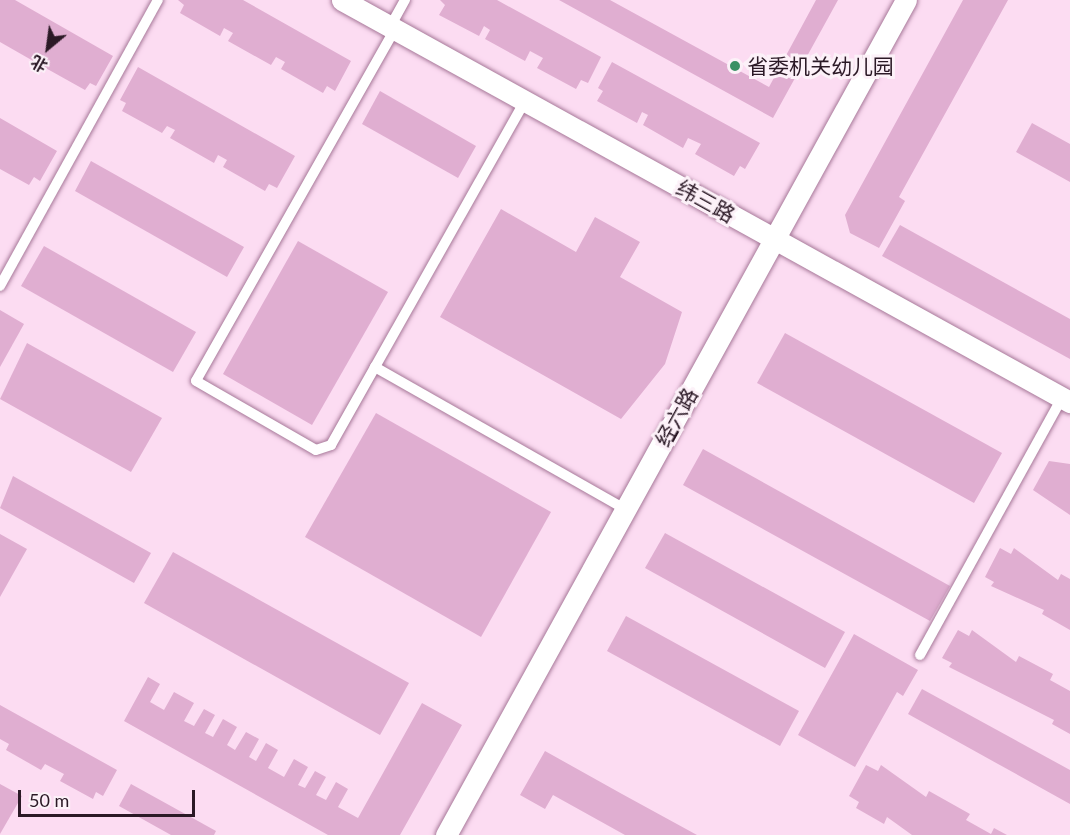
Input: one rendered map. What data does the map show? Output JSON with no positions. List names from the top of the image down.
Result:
{
  "streets": {
    "street": ["纬三路", "经六路"]
  },
  "crossings": [
    ["纬三路", "经六路"]
  ],
  "places": ["省委机关幼儿园"],
  "scale_bar": "50 m",
  "north": "bottom left"
}
